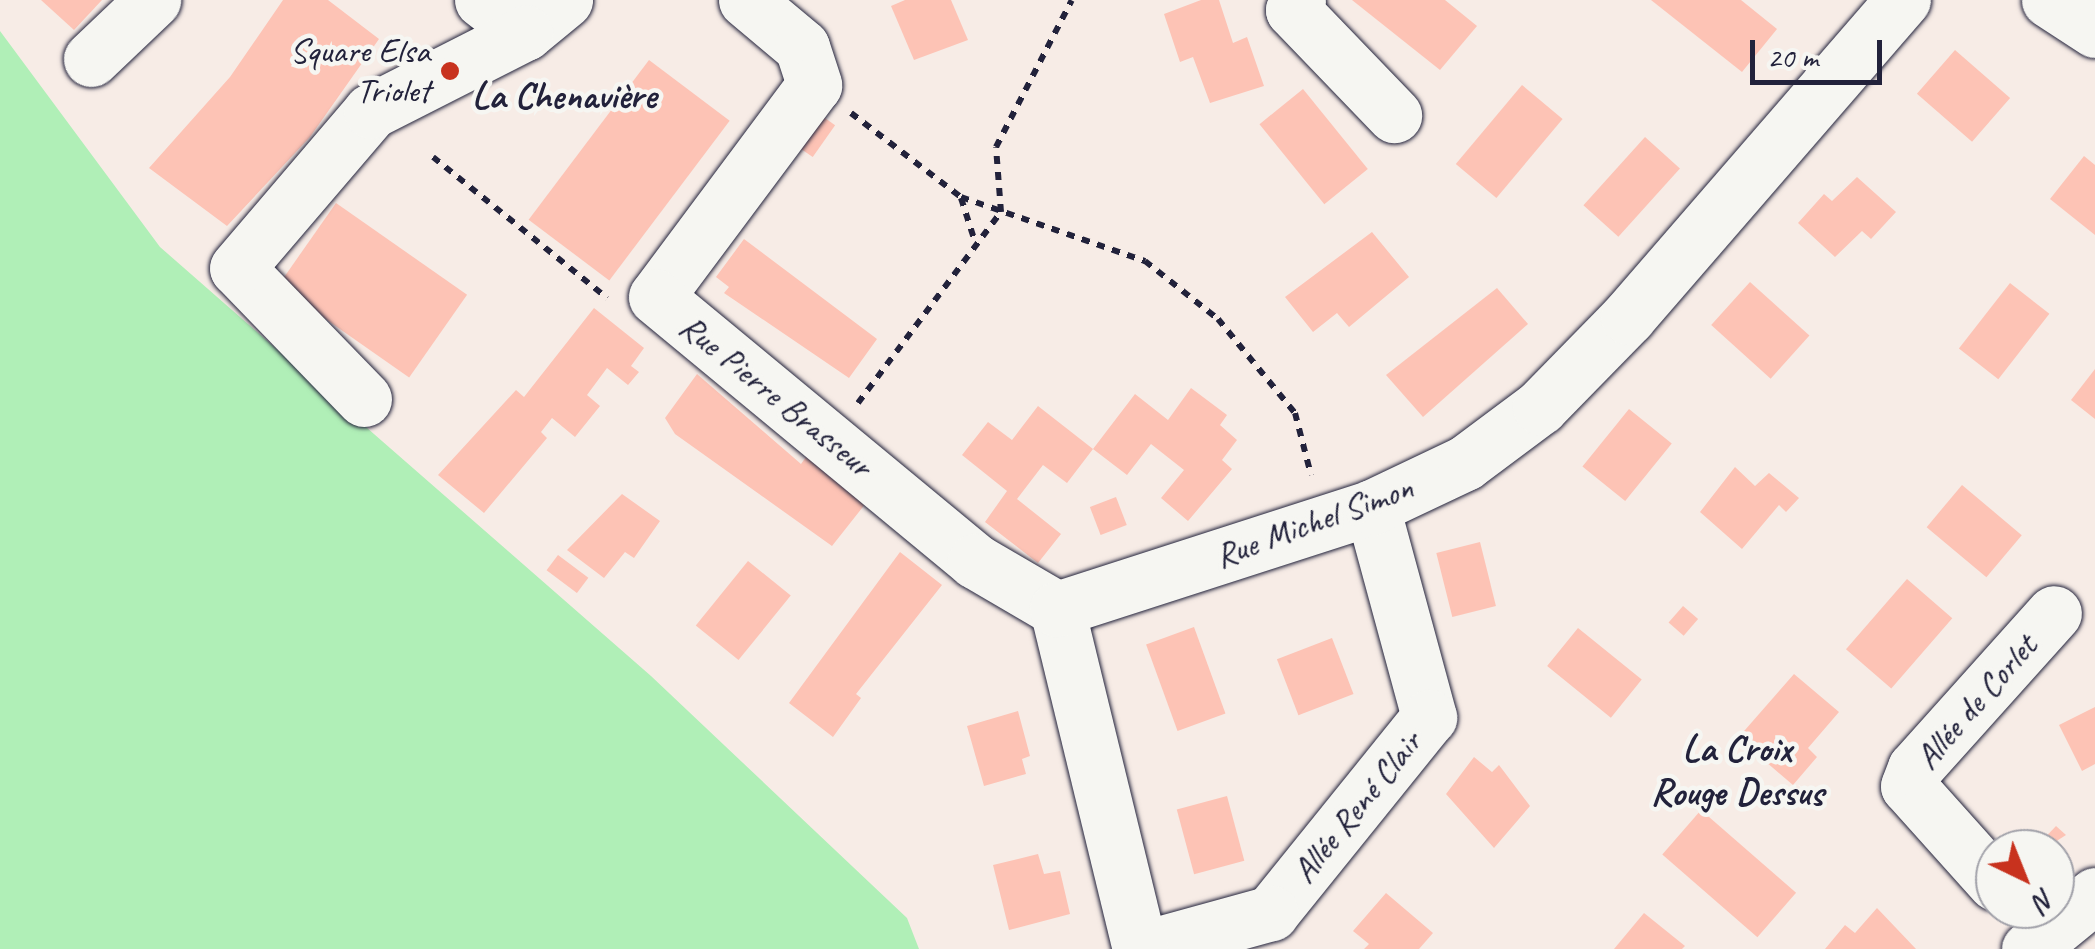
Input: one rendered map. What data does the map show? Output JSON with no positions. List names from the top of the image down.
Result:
{
  "streets": {
    "street": [
      "Rue Pierre Brasseur",
      "Rue Michel Simon",
      "Allée de Corlet",
      "Allée René Clair"
    ]
  },
  "crossings": [
    ["Rue Pierre Brasseur", "Rue Michel Simon"],
    ["Rue Michel Simon", "Allée René Clair"]
  ],
  "districts": ["La Chenavière", "La Croix Rouge Dessus"],
  "places": ["Square Elsa Triolet"],
  "scale_bar": "20 m",
  "north": "bottom right"
}
